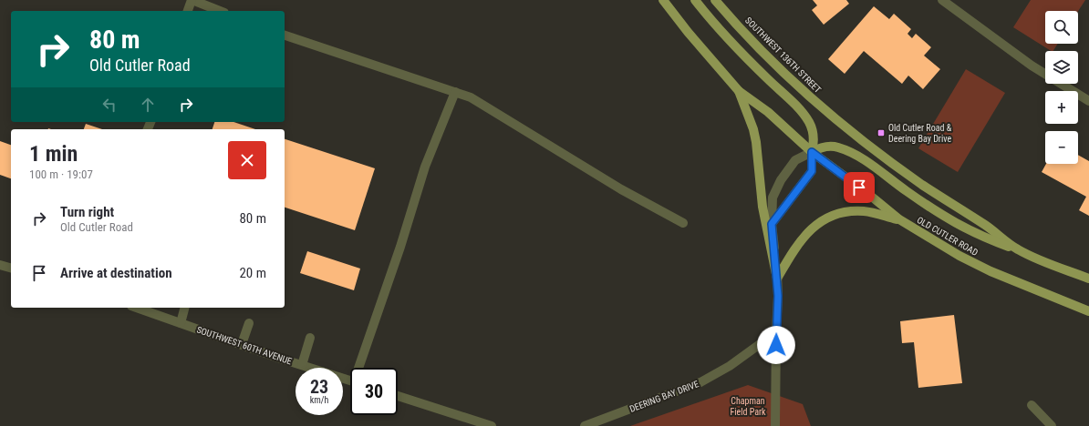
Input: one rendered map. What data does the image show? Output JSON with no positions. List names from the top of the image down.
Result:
{
  "streets": {
    "main road": ["SOUTHWEST 136TH STREET", "OLD CUTLER ROAD"],
    "street": ["SOUTHWEST 60TH AVENUE", "DEERING BAY DRIVE"]
  },
  "parks": ["Chapman Field Park"],
  "places": {
    "transit": ["Old Cutler Road & Deering Bay Drive"]
  },
  "page": {
    "map_buttons": ["+", "−"],
    "turn": ["80 m", "Old Cutler Road"],
    "heading": ["1 min", "100 m · 19:07"],
    "list": [
      {
        "name": "Turn right",
        "note": "Old Cutler Road",
        "value": "80 m"
      },
      {
        "name": "Arrive at destination",
        "value": "20 m"
      }
    ],
    "speed": "23 km/h",
    "limit": "30"
  }
}
